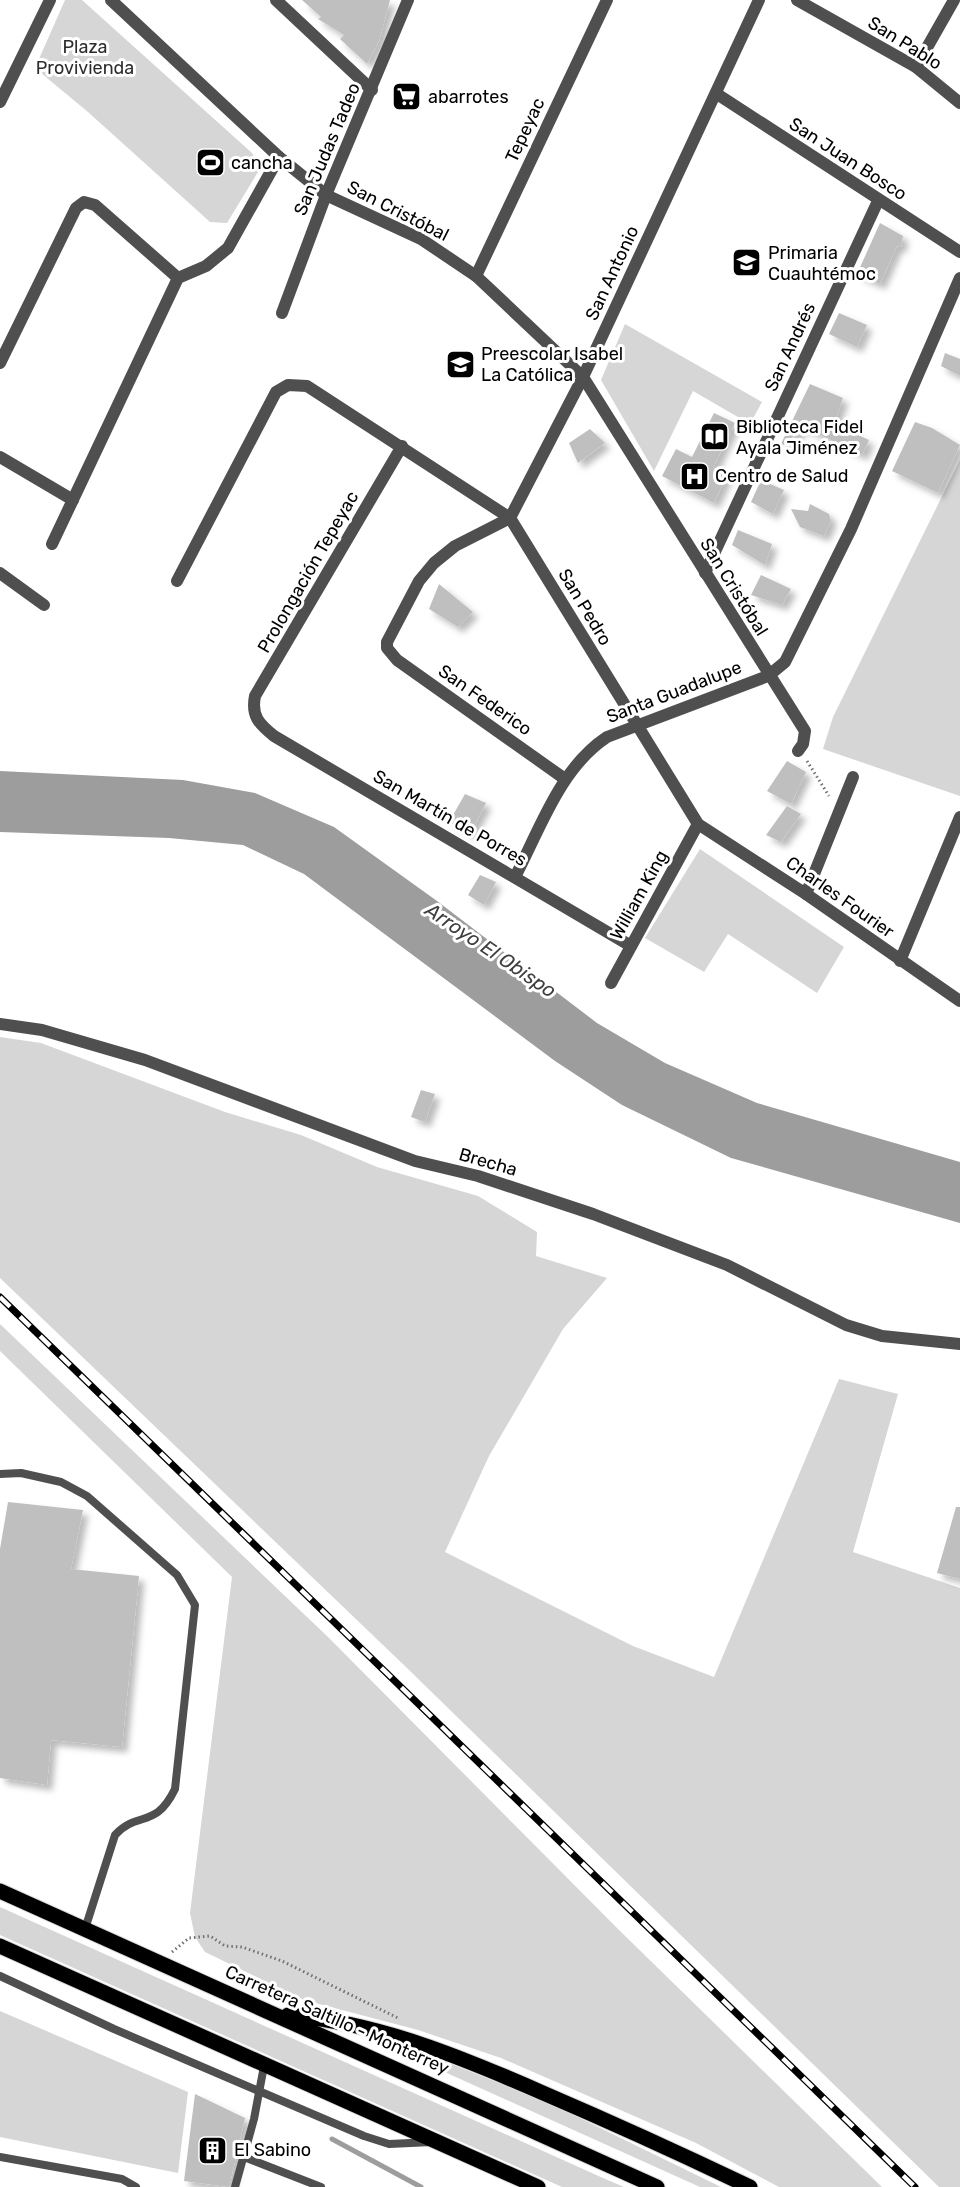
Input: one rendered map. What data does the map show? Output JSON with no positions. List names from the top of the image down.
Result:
{
  "streets": {
    "main road": ["Carretera Saltillo - Monterrey"],
    "street": [
      "San Pablo",
      "Tepeyac",
      "San Judas Tadeo",
      "San Juan Bosco",
      "San Cristóbal",
      "San Antonio",
      "San Andrés",
      "Prolongación Tepeyac",
      "San Pedro",
      "Santa Guadalupe",
      "San Federico",
      "San Martín de Porres",
      "William King",
      "Charles Fourier",
      "Brecha"
    ]
  },
  "crossings": [
    ["Tepeyac", "San Cristóbal"],
    ["San Judas Tadeo", "San Cristóbal"],
    ["San Juan Bosco", "San Antonio"],
    ["San Juan Bosco", "San Andrés"],
    ["San Cristóbal", "San Antonio"],
    ["San Cristóbal", "San Andrés"],
    ["San Cristóbal", "Santa Guadalupe"],
    ["San Antonio", "San Pedro"],
    ["San Antonio", "San Federico"],
    ["Prolongación Tepeyac", "San Pedro"],
    ["Prolongación Tepeyac", "San Martín de Porres"],
    ["San Pedro", "Santa Guadalupe"],
    ["San Pedro", "San Federico"],
    ["San Pedro", "William King"],
    ["San Pedro", "Charles Fourier"],
    ["Santa Guadalupe", "San Federico"],
    ["Santa Guadalupe", "San Martín de Porres"],
    ["San Martín de Porres", "William King"],
    ["William King", "Charles Fourier"]
  ],
  "water": ["Arroyo El Obispo"],
  "parks": ["Plaza Provivienda"],
  "places": {
    "supermarket": ["abarrotes"],
    "sports": ["cancha"],
    "school or university": ["Primaria Cuauhtémoc", "Preescolar Isabel La Católica"],
    "library": ["Biblioteca Fidel Ayala Jiménez"],
    "hospital": ["Centro de Salud"],
    "building": ["El Sabino"]
  }
}
